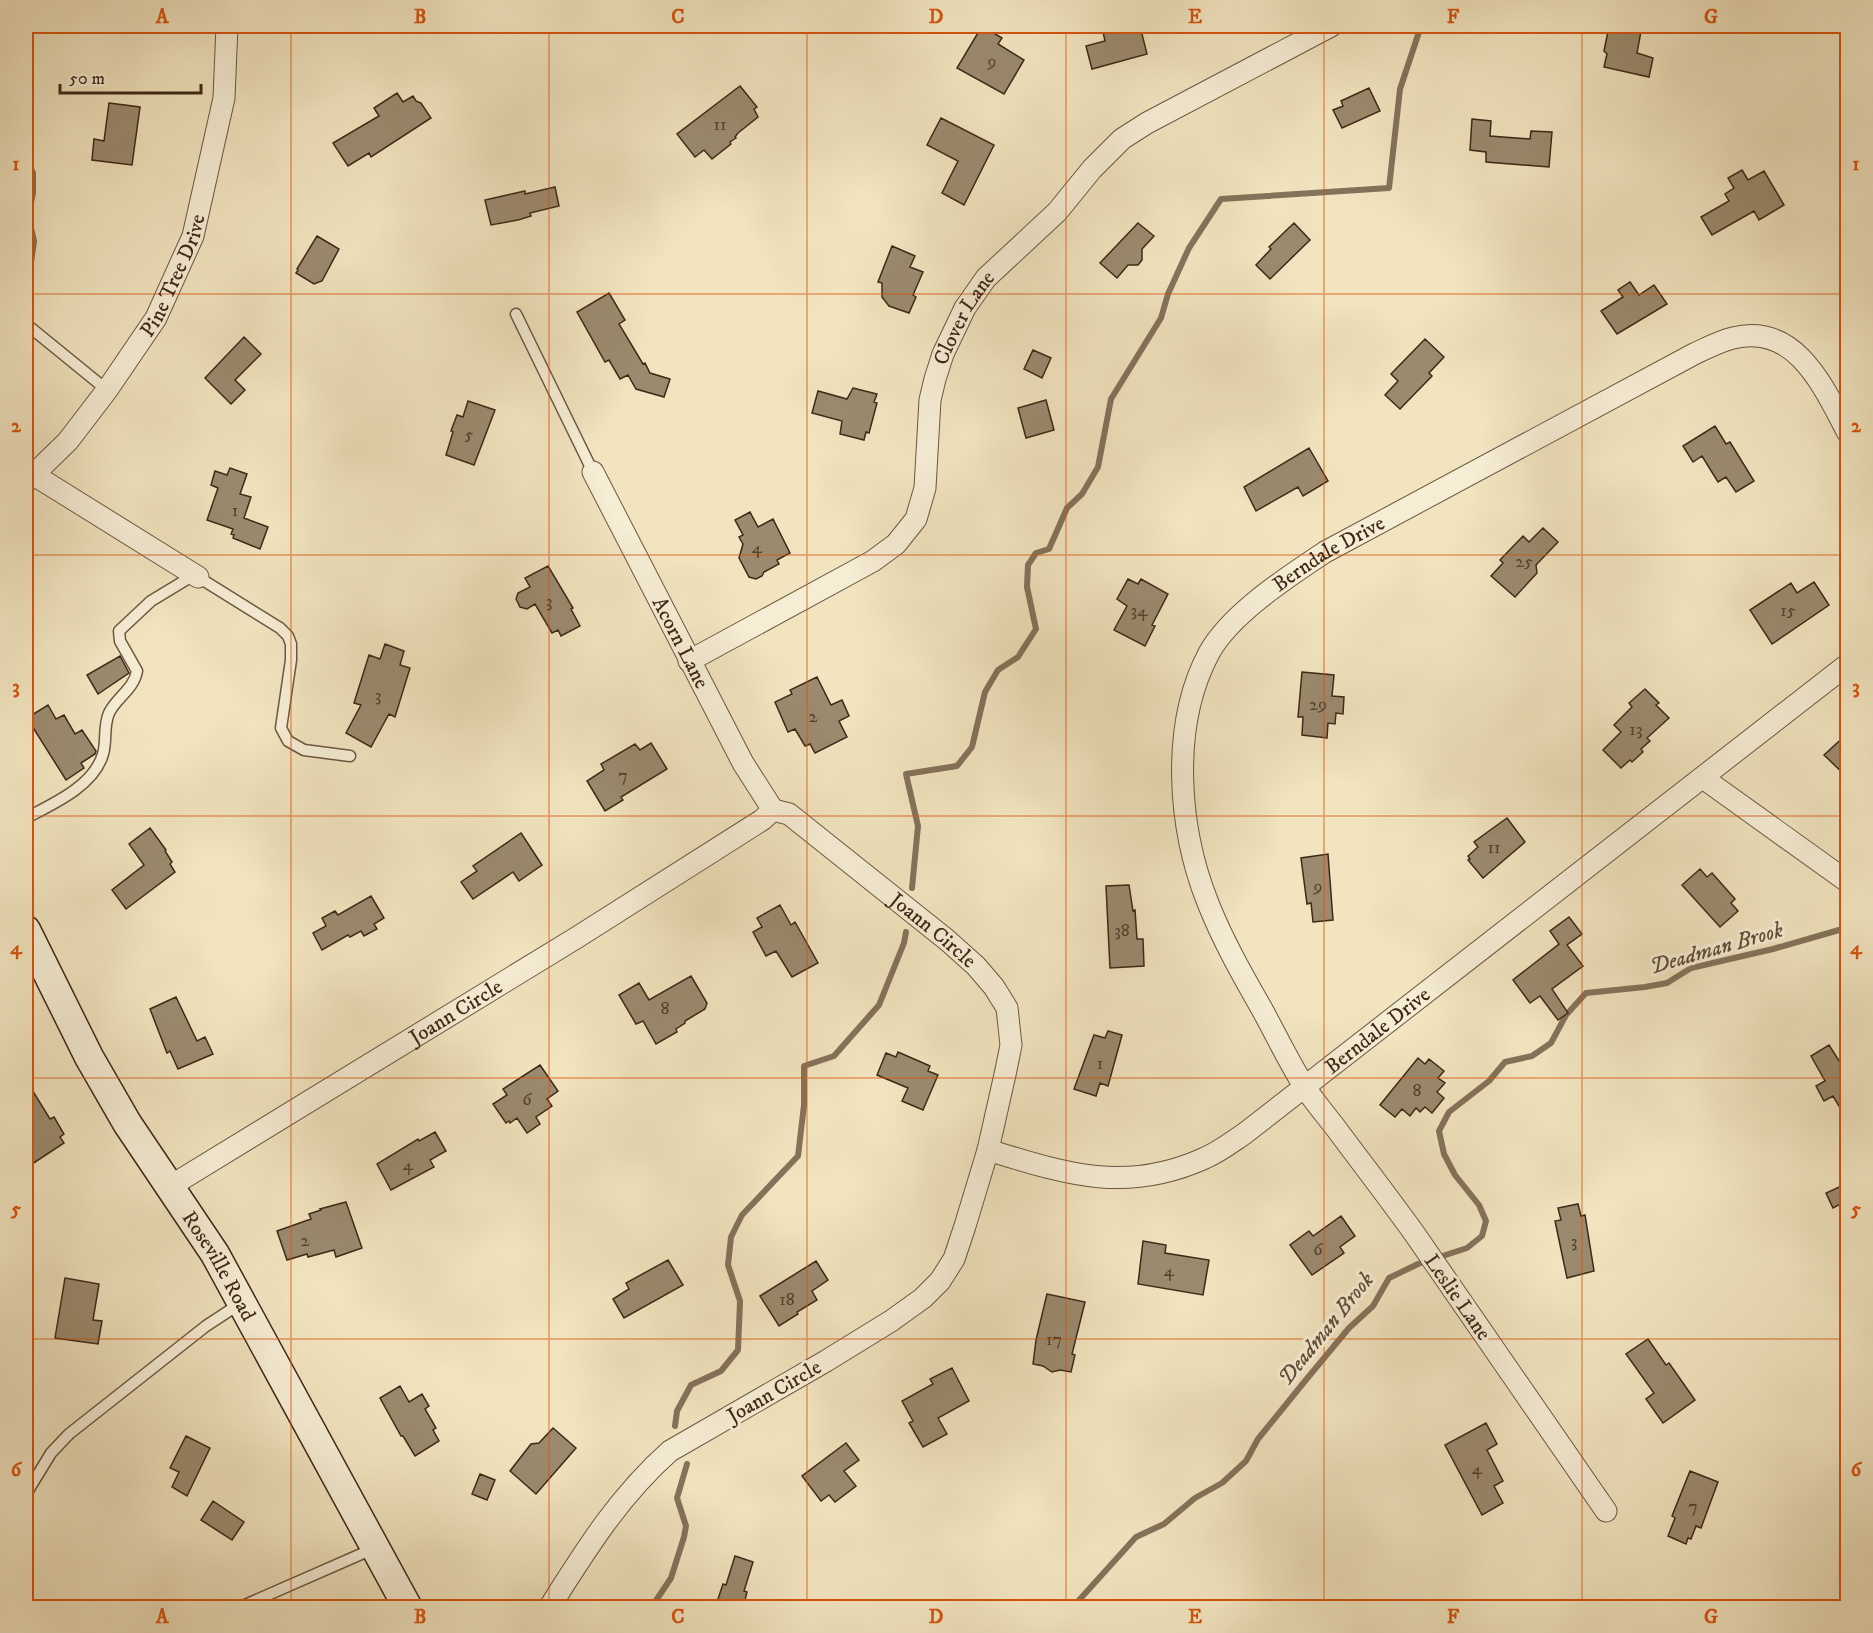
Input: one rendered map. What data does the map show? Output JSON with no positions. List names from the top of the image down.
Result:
{
  "streets": {
    "street": [
      "Pine Tree Drive",
      "Clover Lane",
      "Berndale Drive",
      "Acorn Lane",
      "Joann Circle",
      "Roseville Road",
      "Leslie Lane"
    ]
  },
  "crossings": [
    ["Clover Lane", "Acorn Lane"],
    ["Berndale Drive", "Joann Circle"],
    ["Berndale Drive", "Leslie Lane"],
    ["Acorn Lane", "Joann Circle"],
    ["Joann Circle", "Roseville Road"]
  ],
  "water": ["Deadman Brook"],
  "house_numbers": [
    "9",
    "11",
    "5",
    "1",
    "4",
    "25",
    "3",
    "34",
    "15",
    "3",
    "29",
    "2",
    "13",
    "7",
    "11",
    "9",
    "38",
    "8",
    "1",
    "8",
    "6",
    "4",
    "2",
    "3",
    "6",
    "4",
    "18",
    "17",
    "4",
    "7"
  ],
  "scale_bar": "50 m",
  "grid": {
    "columns": [
      "A",
      "B",
      "C",
      "D",
      "E",
      "F",
      "G"
    ],
    "rows": [
      "1",
      "2",
      "3",
      "4",
      "5",
      "6"
    ]
  }
}
